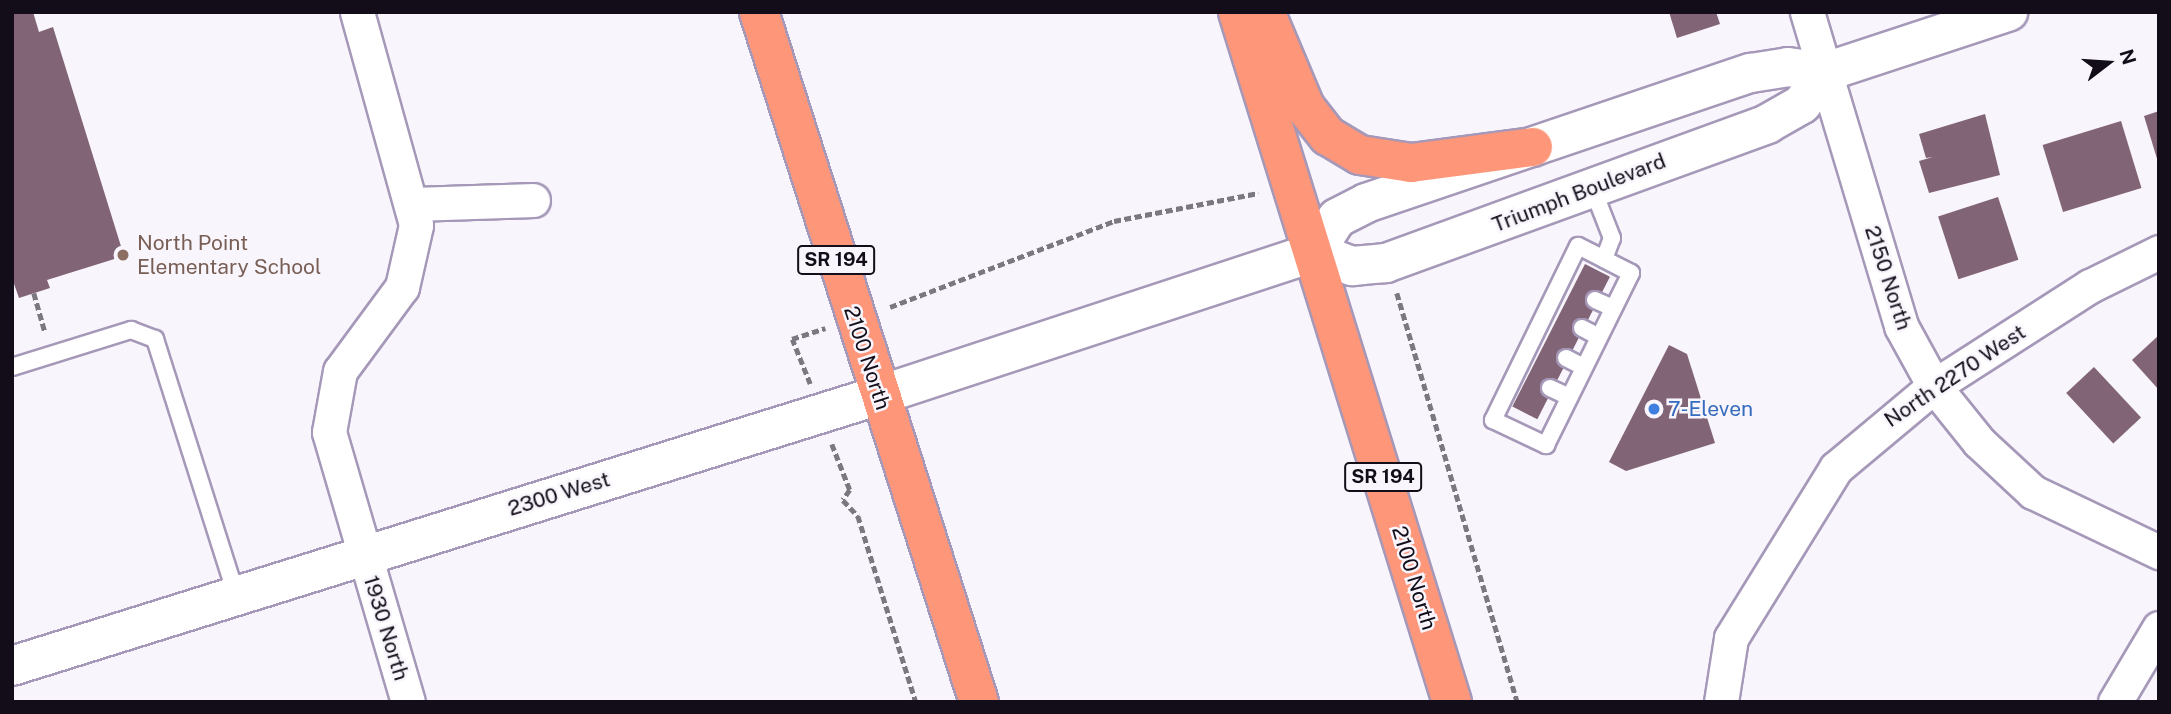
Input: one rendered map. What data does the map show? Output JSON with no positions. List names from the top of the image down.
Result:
{
  "streets": {
    "highway": ["SR 194", "2100 North"],
    "main road": ["Triumph Boulevard", "2300 West"],
    "street": ["2150 North", "North 2270 West", "1930 North"]
  },
  "crossings": [
    ["Triumph Boulevard", "2150 North"],
    ["Triumph Boulevard", "2100 North"],
    ["Triumph Boulevard", "2300 West"],
    ["2150 North", "North 2270 West"],
    ["2100 North", "2300 West"],
    ["2300 West", "1930 North"]
  ],
  "places": ["North Point Elementary School", "7-Eleven"],
  "north": "right"
}
